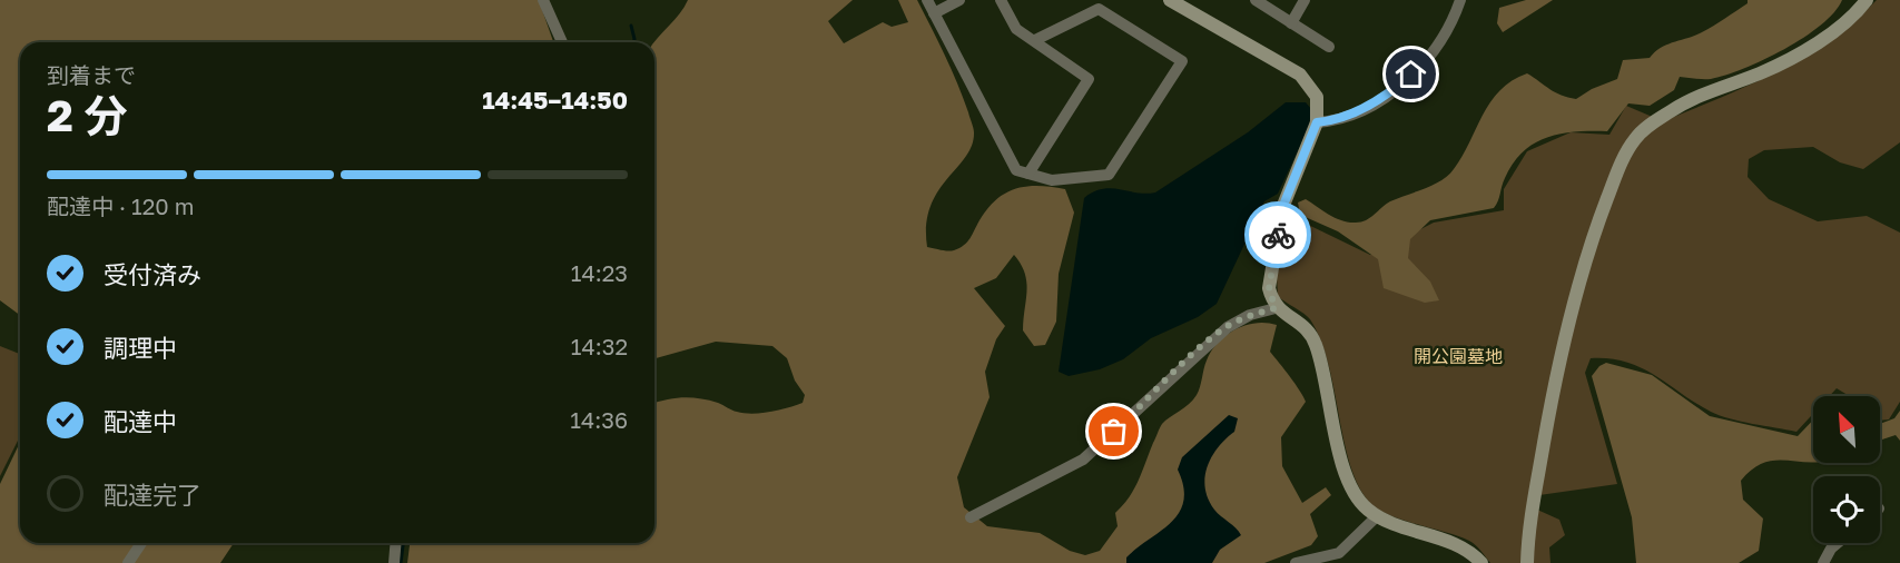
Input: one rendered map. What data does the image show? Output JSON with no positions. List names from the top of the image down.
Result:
{
  "parks": ["開公園墓地"],
  "north": "top left",
  "page": {
    "heading": ["2 分", "到着まで", "14:45–14:50"],
    "bar": "配達中 · 120 m",
    "list": [
      ["受付済み", "14:23"],
      ["調理中", "14:32"],
      ["配達中", "14:36"],
      "配達完了"
    ]
  }
}
